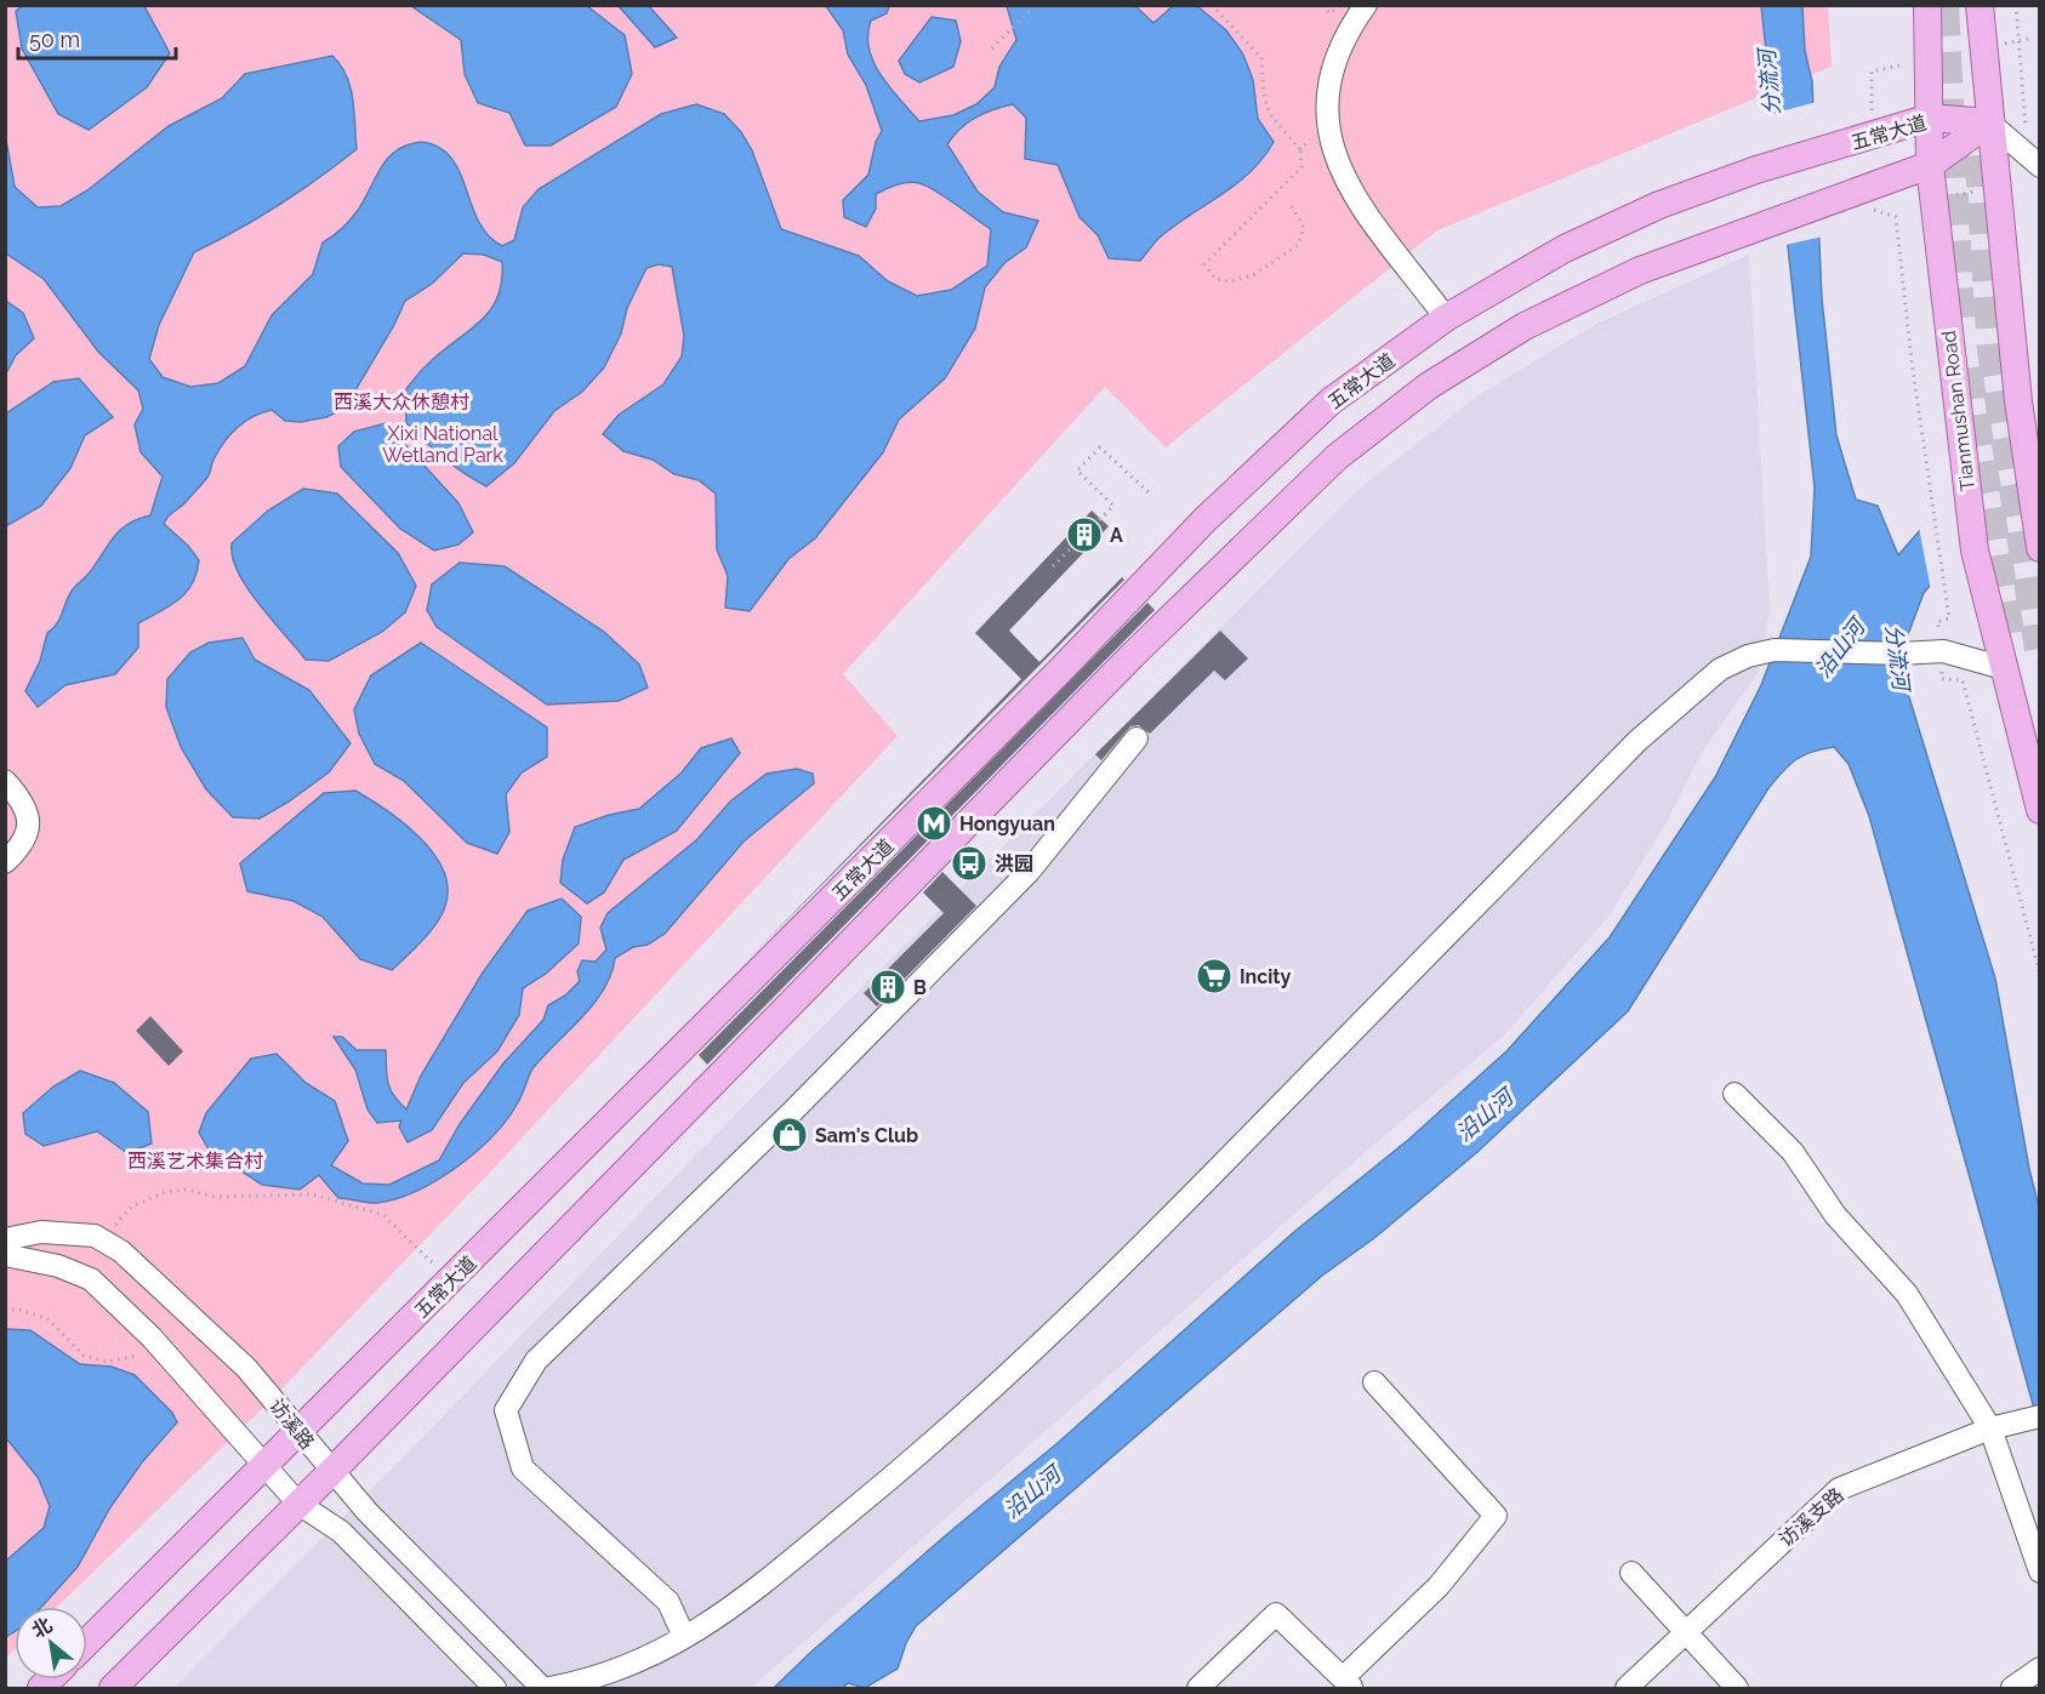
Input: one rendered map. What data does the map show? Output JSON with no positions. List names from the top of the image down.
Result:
{
  "streets": {
    "main road": ["五常大道", "Tianmushan Road"],
    "street": ["访溪路", "访溪支路"]
  },
  "crossings": [
    ["五常大道", "Tianmushan Road"],
    ["五常大道", "访溪路"]
  ],
  "water": ["分流河", "沿山河"],
  "parks": ["西溪大众休憩村", "Xixi National Wetland Park", "西溪艺术集合村"],
  "places": {
    "building": ["A", "B"],
    "metro station": ["Hongyuan"],
    "bus stop": ["洪园"],
    "supermarket": ["Incity"],
    "shop": ["Sam's Club"]
  },
  "scale_bar": "50 m",
  "north": "top left"
}
